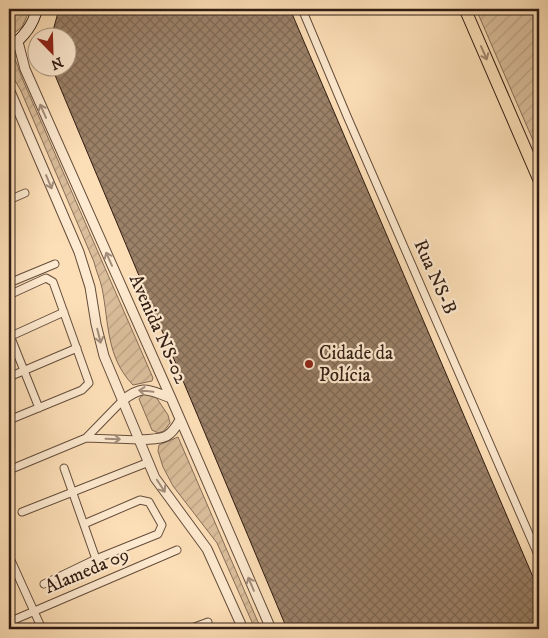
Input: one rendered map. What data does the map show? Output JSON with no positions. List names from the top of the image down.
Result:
{
  "streets": {
    "street": ["Rua NS-B", "Avenida NS-02", "Alameda 09"]
  },
  "places": ["Cidade da Polícia"],
  "north": "bottom right"
}
